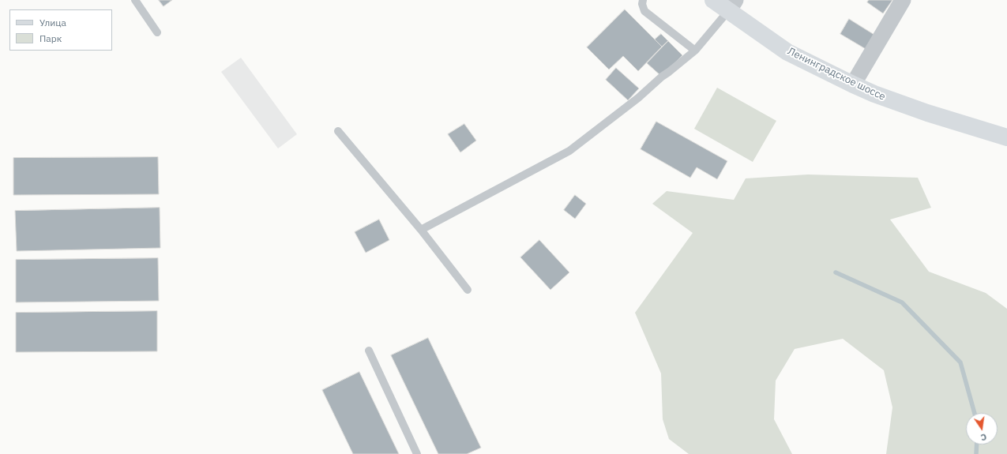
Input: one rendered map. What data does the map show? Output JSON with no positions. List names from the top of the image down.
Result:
{
  "streets": {
    "main road": ["Ленинградское шоссе"]
  },
  "legend": ["Улица", "Парк"],
  "north": "bottom"
}
